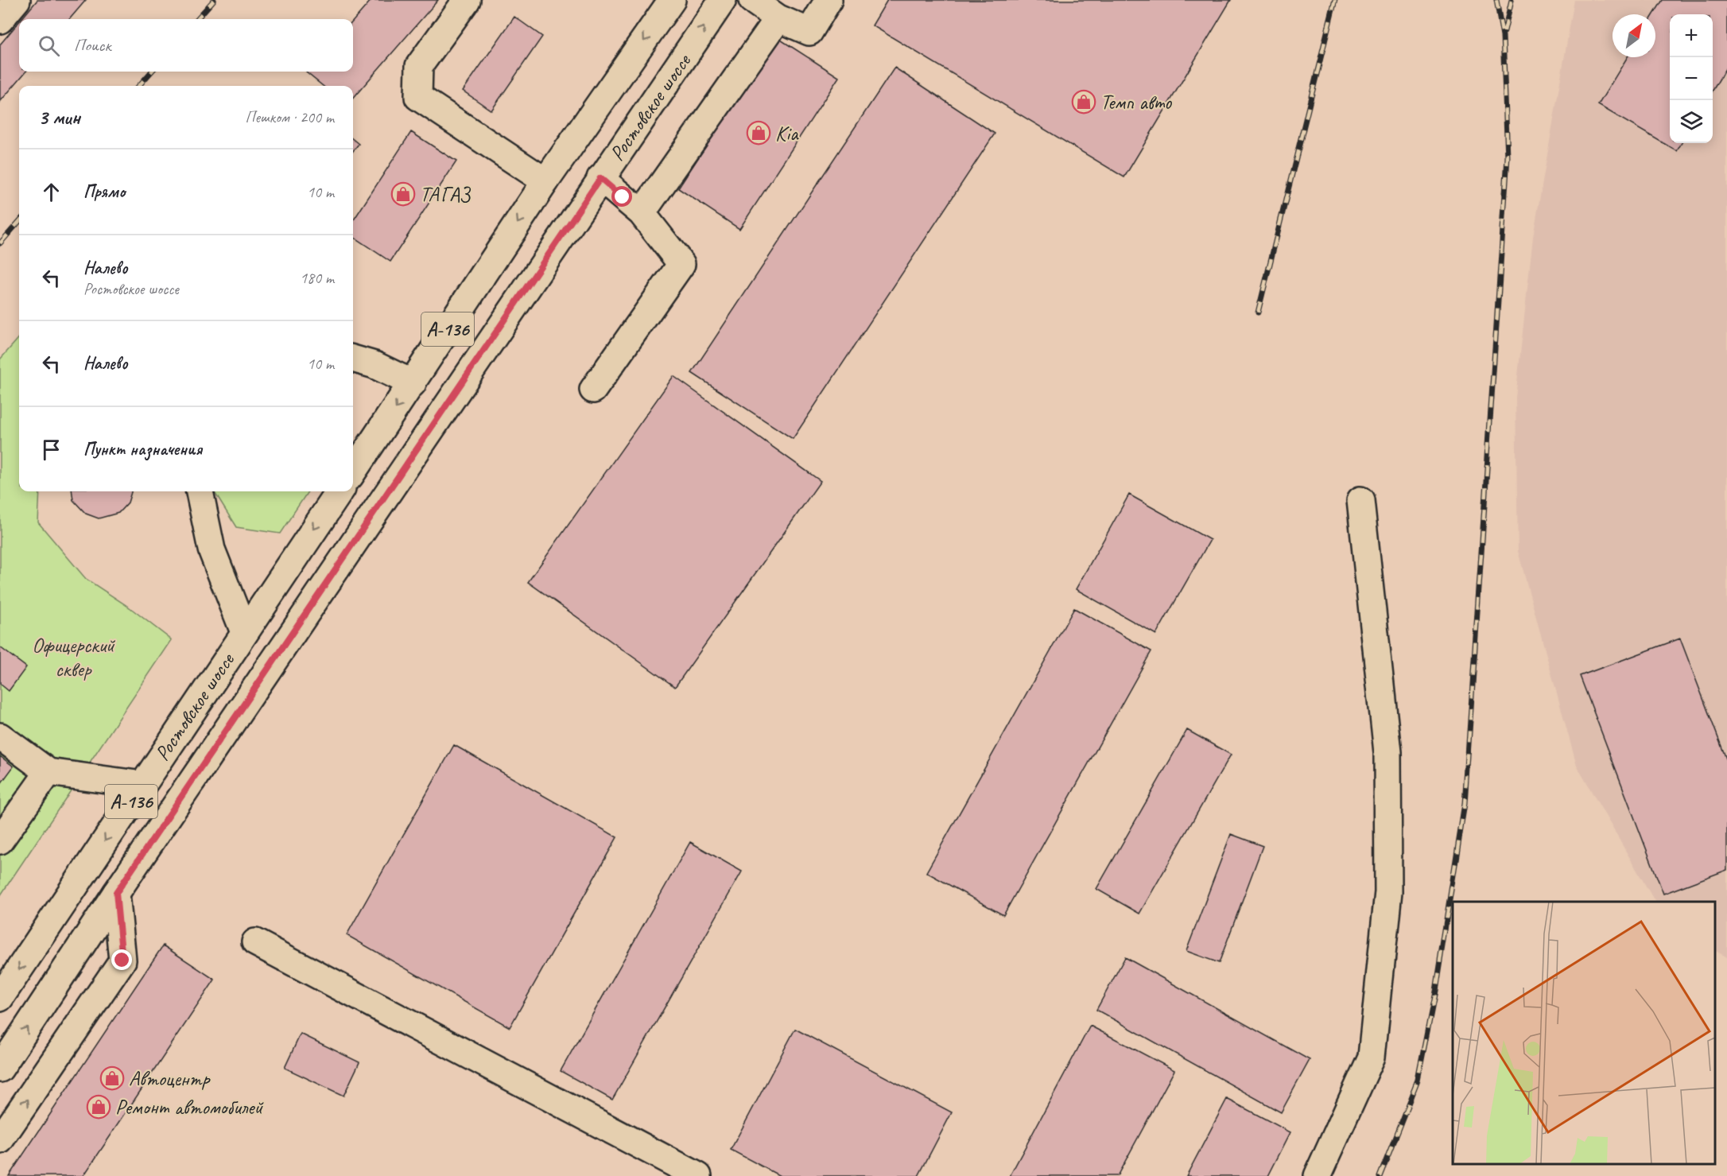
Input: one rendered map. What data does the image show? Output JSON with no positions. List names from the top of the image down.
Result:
{
  "streets": {
    "main road": ["Ростовское шоссе", "А-136"]
  },
  "parks": ["Офицерский сквер"],
  "places": {
    "shop": [
      "Темп авто",
      "Kia",
      "ТАГАЗ",
      "Автоцентр",
      "Ремонт автомобилей"
    ]
  },
  "north": "top right",
  "page": {
    "map_buttons": ["+", "−"],
    "search": "Поиск",
    "heading": ["3 мин", "Пешком · 200 m"],
    "list": [
      ["Прямо", "10 m"],
      ["Налево", "Ростовское шоссе", "180 m"],
      ["Налево", "10 m"],
      "Пункт назначения"
    ]
  }
}
